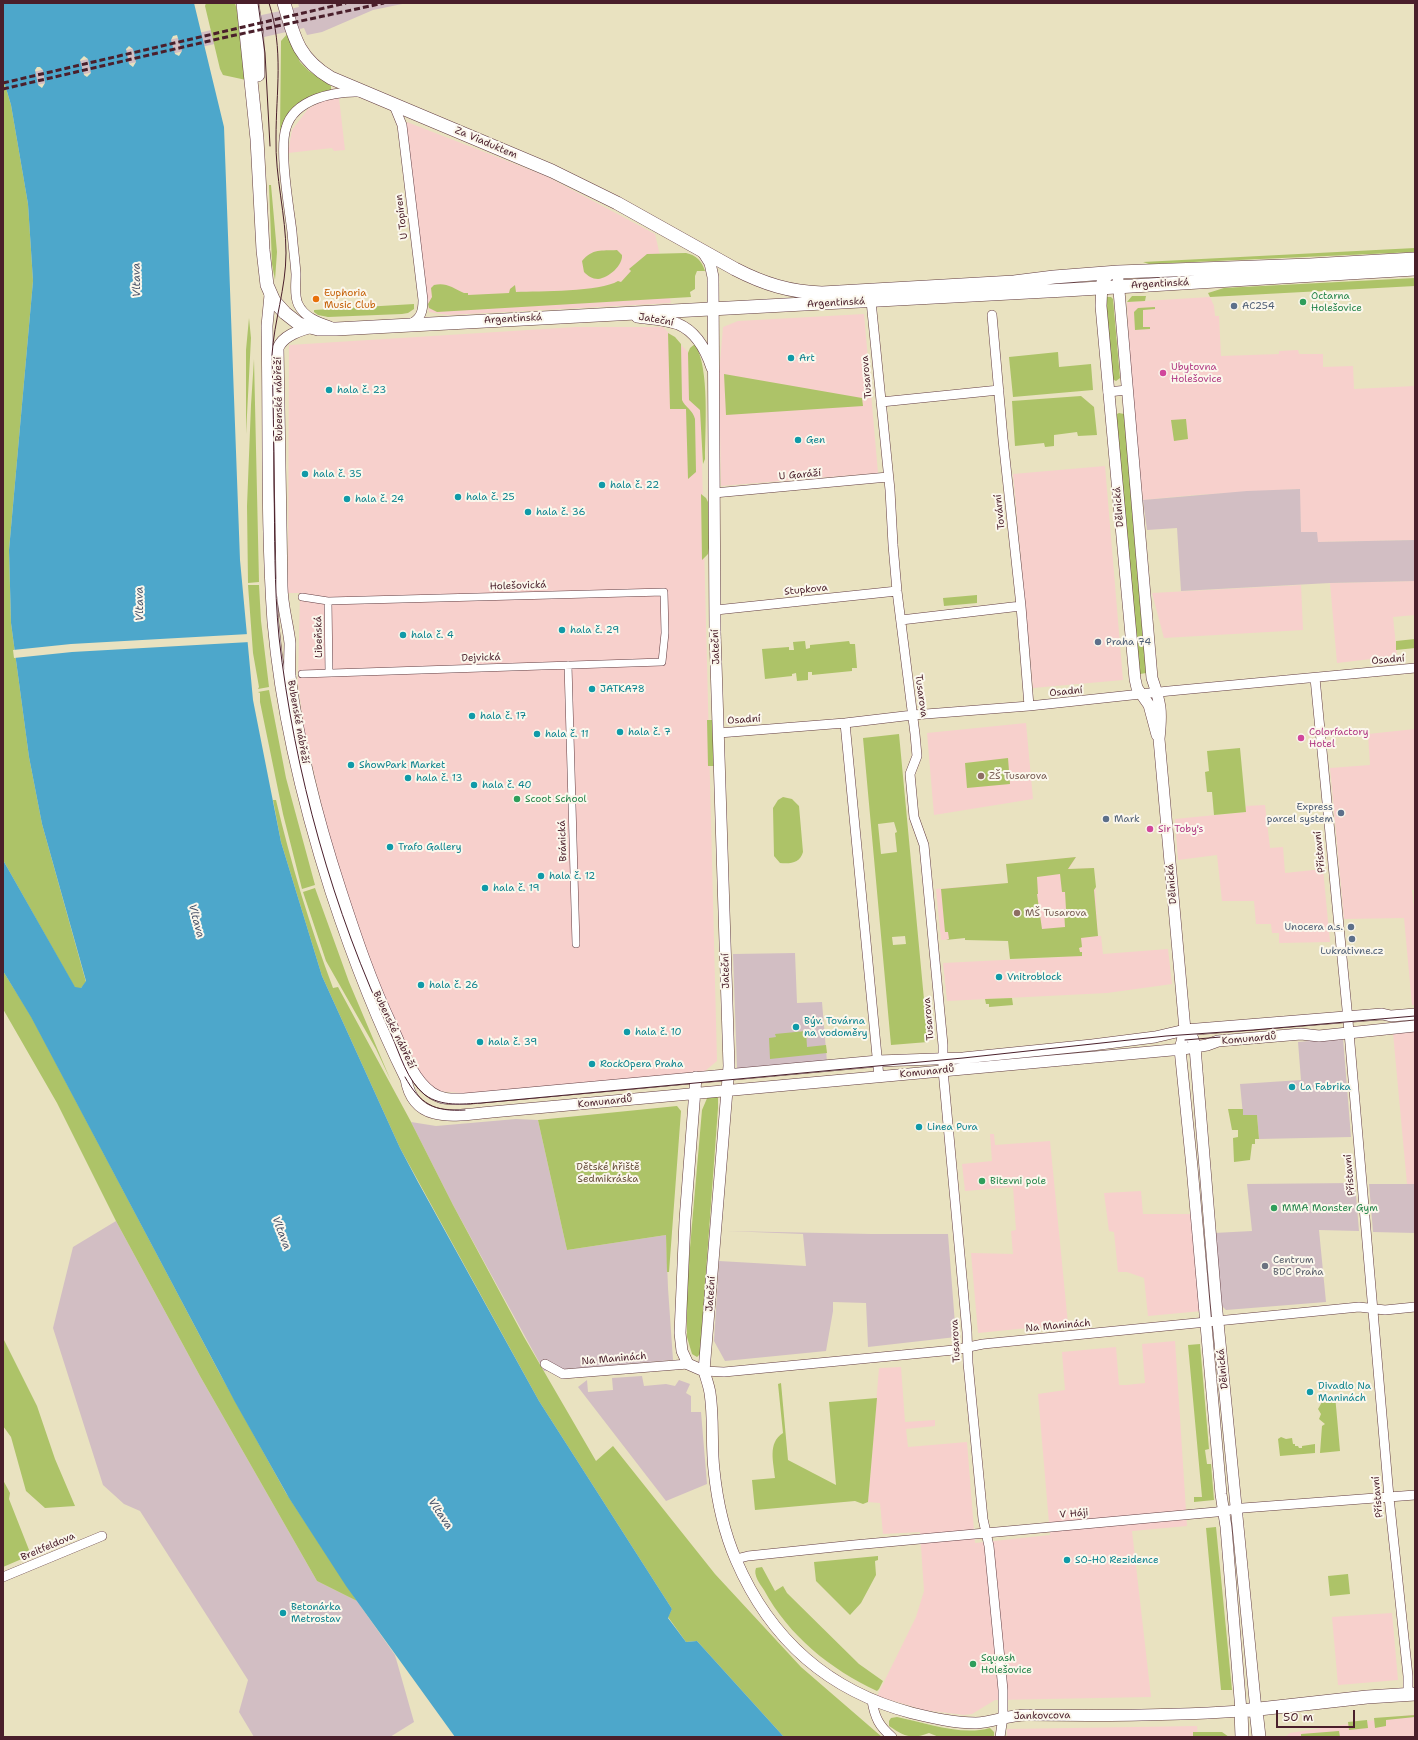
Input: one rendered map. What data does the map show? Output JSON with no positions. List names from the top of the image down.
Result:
{
  "streets": {
    "main road": [
      "Za Viaduktem",
      "Argentinská",
      "Bubenské nábřeží",
      "Jankovcova"
    ],
    "street": [
      "U Topíren",
      "Jateční",
      "Tusarova",
      "U Garáží",
      "Dělnická",
      "Tovární",
      "Holešovická",
      "Stupkova",
      "Libeňská",
      "Dejvická",
      "Osadní",
      "Bránická",
      "Přístavní",
      "Komunardů",
      "Na Maninách",
      "V Háji",
      "Breitfeldova"
    ]
  },
  "crossings": [
    ["Za Viaduktem", "U Topíren"],
    ["Za Viaduktem", "Argentinská"],
    ["Za Viaduktem", "Jateční"],
    ["U Topíren", "Argentinská"],
    ["Argentinská", "Jateční"],
    ["Argentinská", "Tusarova"],
    ["Argentinská", "Bubenské nábřeží"],
    ["Argentinská", "Dělnická"],
    ["Jateční", "U Garáží"],
    ["Jateční", "Stupkova"],
    ["Jateční", "Osadní"],
    ["Jateční", "Komunardů"],
    ["Jateční", "Na Maninách"],
    ["Jateční", "V Háji"],
    ["Jateční", "Jankovcova"],
    ["Tusarova", "U Garáží"],
    ["Tusarova", "Stupkova"],
    ["Tusarova", "Osadní"],
    ["Tusarova", "Komunardů"],
    ["Tusarova", "Na Maninách"],
    ["Tusarova", "V Háji"],
    ["Tusarova", "Jankovcova"],
    ["Bubenské nábřeží", "Komunardů"],
    ["Dělnická", "Osadní"],
    ["Dělnická", "Komunardů"],
    ["Dělnická", "Na Maninách"],
    ["Dělnická", "V Háji"],
    ["Dělnická", "Jankovcova"],
    ["Tovární", "Osadní"],
    ["Holešovická", "Libeňská"],
    ["Holešovická", "Dejvická"],
    ["Libeňská", "Dejvická"],
    ["Dejvická", "Bránická"],
    ["Osadní", "Přístavní"],
    ["Přístavní", "Komunardů"],
    ["Přístavní", "Na Maninách"],
    ["Přístavní", "V Háji"],
    ["Přístavní", "Jankovcova"],
    ["V Háji", "Jankovcova"]
  ],
  "water": ["Vltava"],
  "parks": ["Dětské hřiště Sedmikráska"],
  "places": [
    "Euphoria Music Club",
    "Octarna Holešovice",
    "AC254",
    "Art",
    "Ubytovna Holešovice",
    "hala č. 23",
    "Gen",
    "hala č. 35",
    "hala č. 22",
    "hala č. 25",
    "hala č. 24",
    "hala č. 36",
    "hala č. 29",
    "hala č. 4",
    "Praha 74",
    "JATKA78",
    "hala č. 17",
    "hala č. 7",
    "hala č. 11",
    "Colorfactory Hotel",
    "ShowPark Market",
    "ZŠ Tusarova",
    "hala č. 13",
    "hala č. 40",
    "Scoot School",
    "Express parcel system",
    "Mark",
    "Sir Toby's",
    "Trafo Gallery",
    "hala č. 12",
    "hala č. 19",
    "MŠ Tusarova",
    "Unocera a.s.",
    "Lukrativne.cz",
    "Vnitroblock",
    "hala č. 26",
    "Býv. Továrna na vodoměry",
    "hala č. 10",
    "hala č. 39",
    "RockOpera Praha",
    "La Fabrika",
    "Linea Pura",
    "Bitevni pole",
    "MMA Monster Gym",
    "Centrum BDC Praha",
    "Divadlo Na Maninách",
    "SO-HO Rezidence",
    "Betonárka Metrostav",
    "Squash Holešovice"
  ],
  "scale_bar": "50 m"
}
